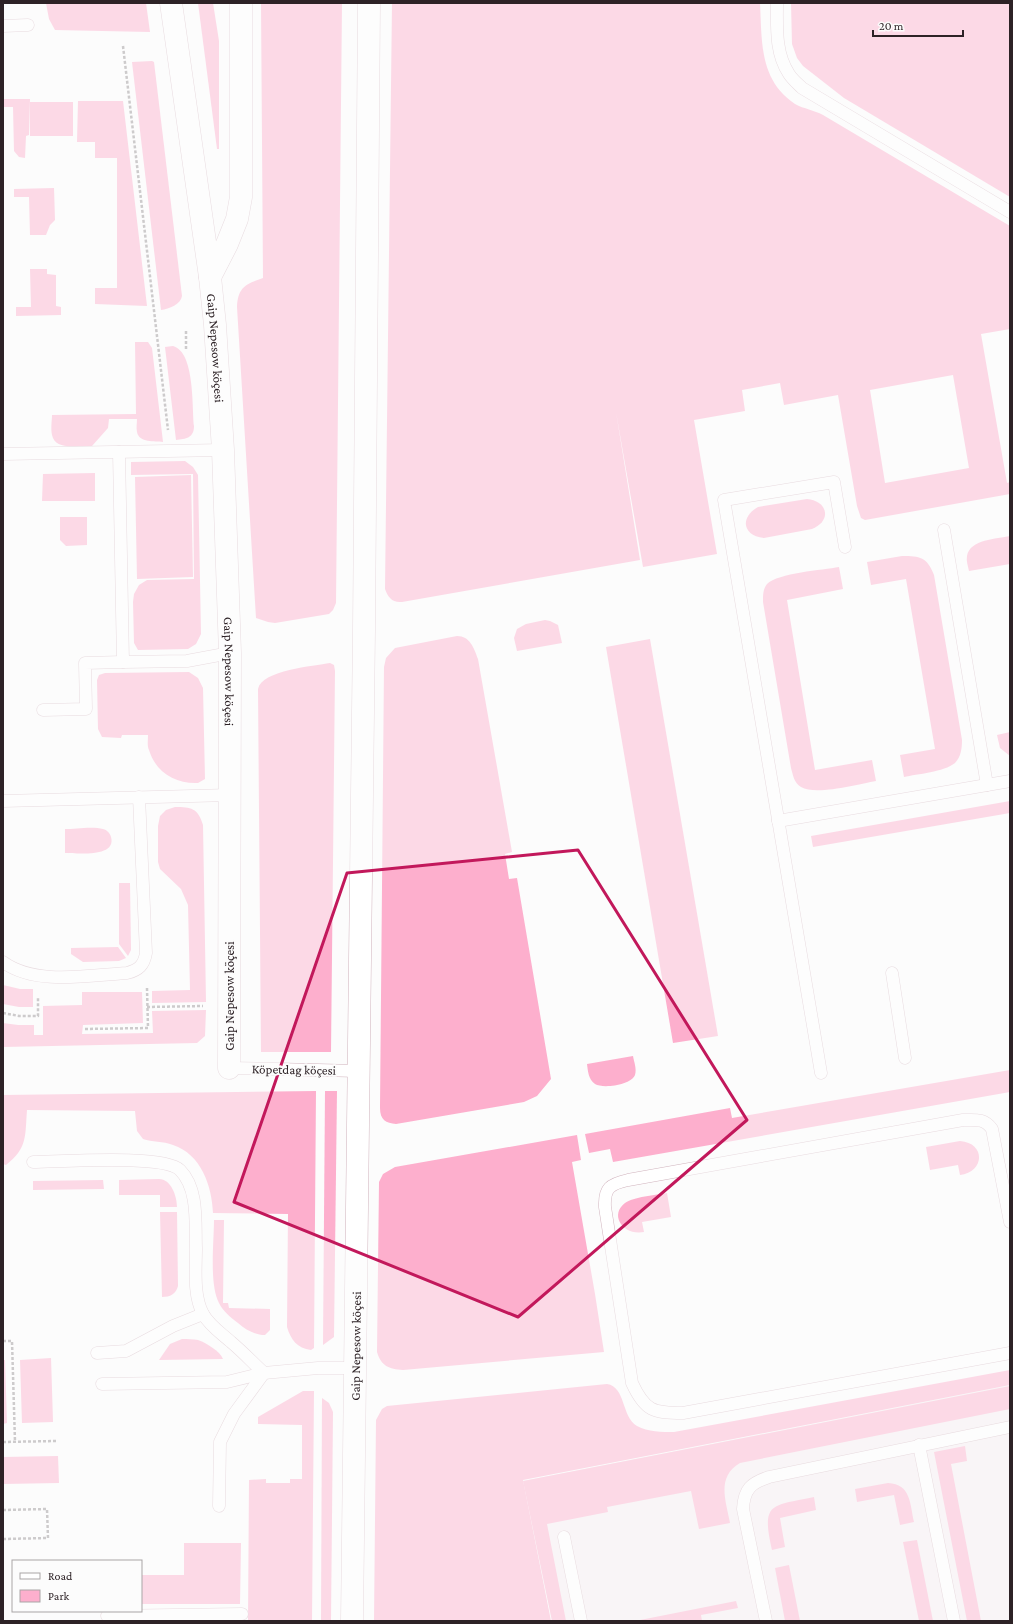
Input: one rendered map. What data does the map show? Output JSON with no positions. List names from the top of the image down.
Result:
{
  "streets": {
    "street": ["Gaip Nepesow köçesi"],
    "lane": ["Köpetdag köçesi"]
  },
  "crossings": [
    ["Gaip Nepesow köçesi", "Köpetdag köçesi"]
  ],
  "legend": ["Road", "Park"],
  "scale_bar": "20 m"
}
